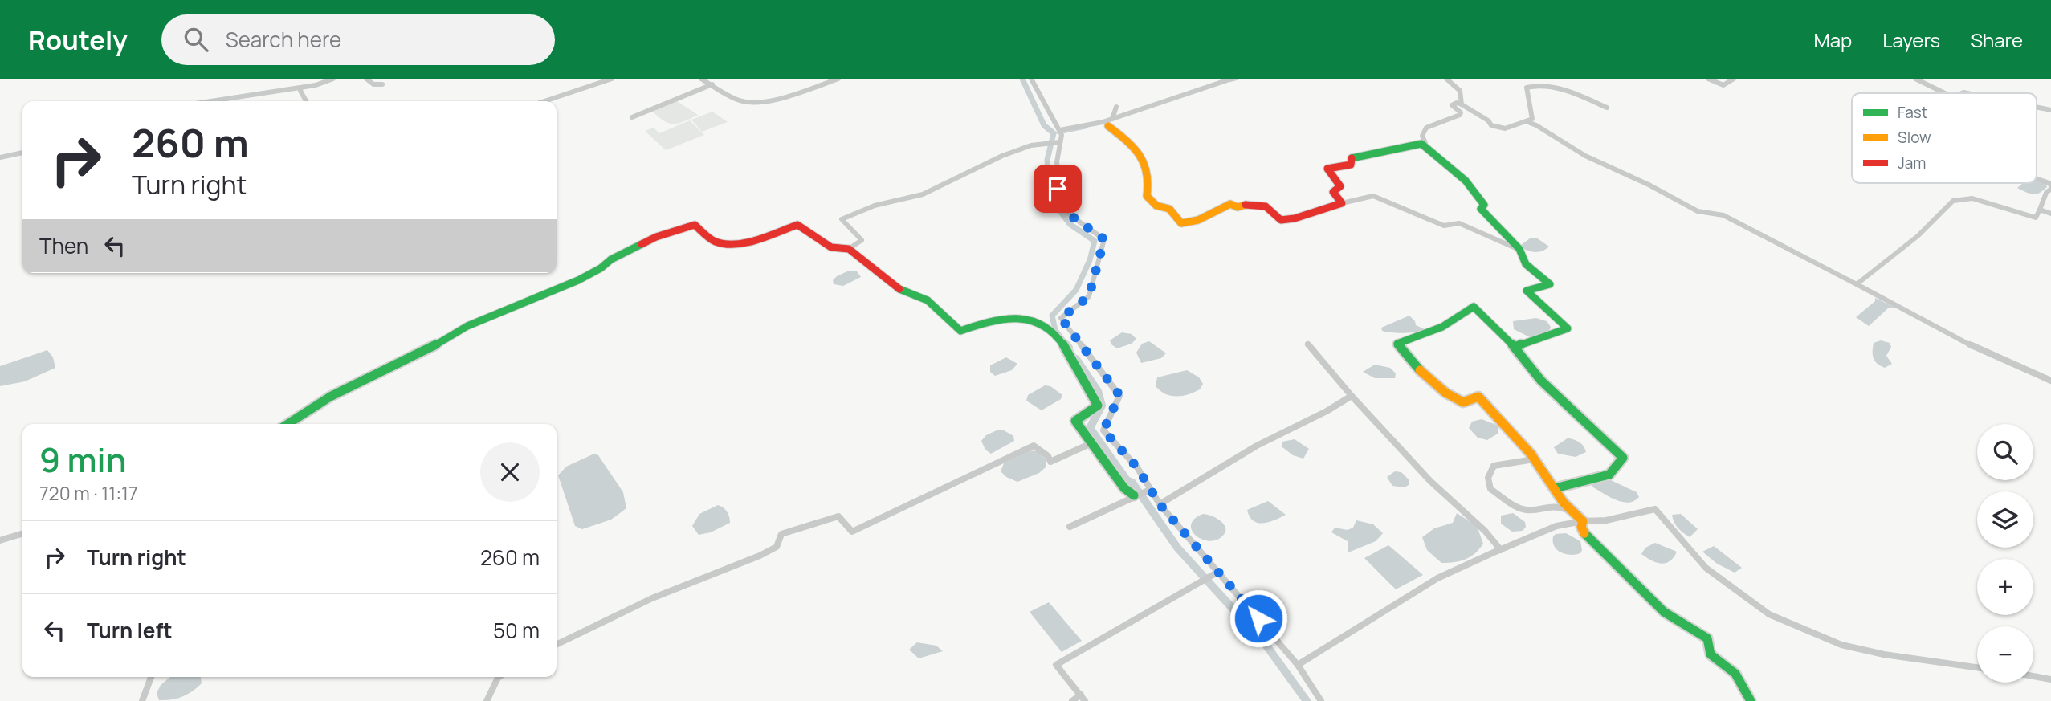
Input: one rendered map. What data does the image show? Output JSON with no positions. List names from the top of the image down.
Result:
{
  "legend": ["Fast", "Slow", "Jam"],
  "page": {
    "header": "Routely",
    "search": "Search here",
    "nav": ["Map", "Layers", "Share"],
    "turn": ["260 m", "Turn right"],
    "then": "Then",
    "map_buttons": ["+", "−"],
    "heading": ["9 min", "720 m · 11:17"],
    "list": [
      {
        "name": "Turn right",
        "value": "260 m"
      },
      {
        "name": "Turn left",
        "value": "50 m"
      }
    ]
  }
}
